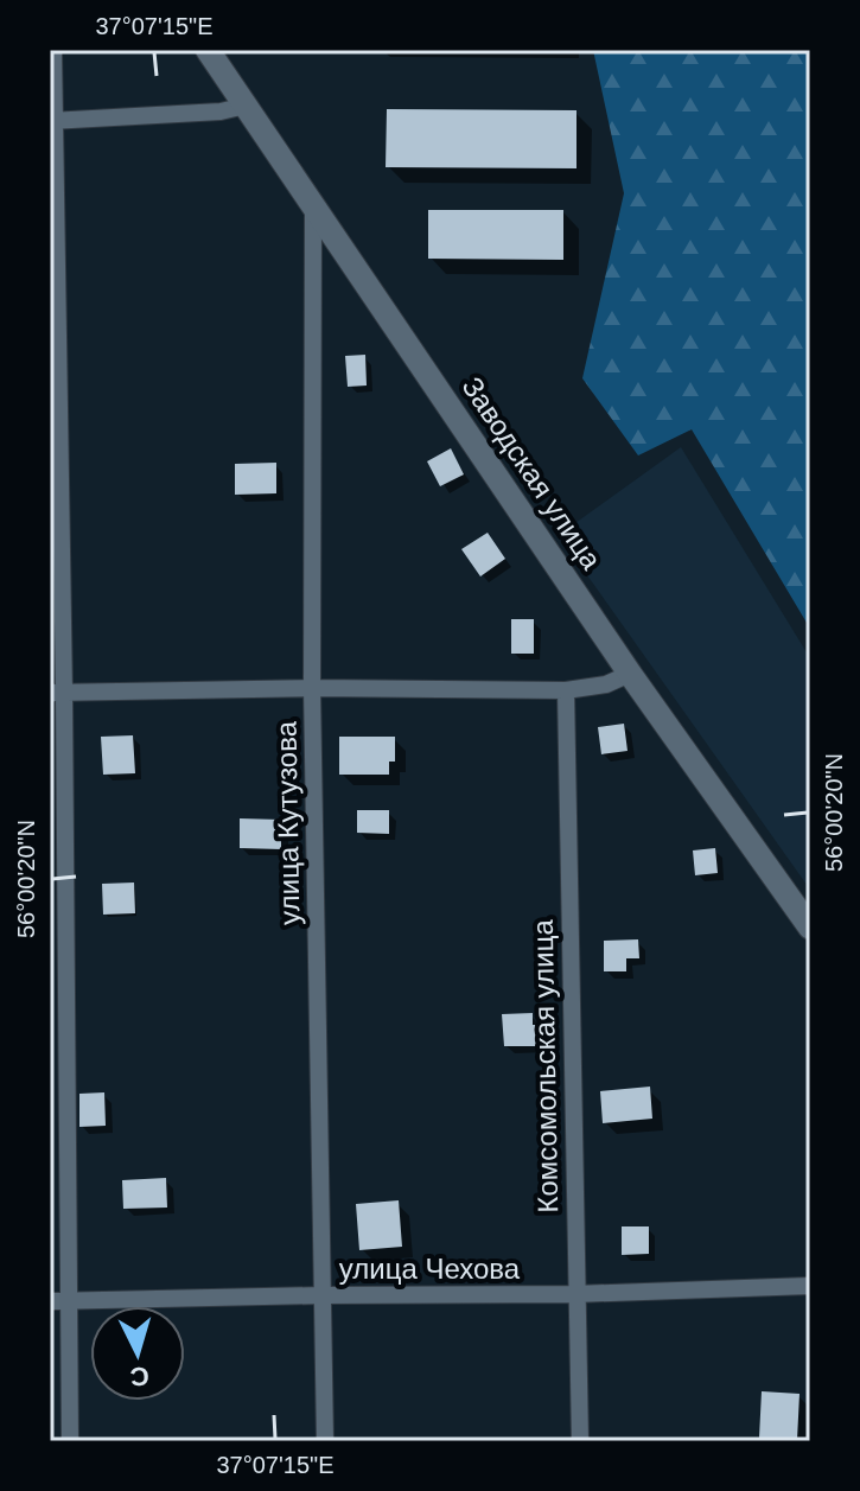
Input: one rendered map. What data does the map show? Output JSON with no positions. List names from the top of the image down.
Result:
{
  "streets": {
    "street": [
      "Заводская улица",
      "улица Кутузова",
      "Комсомольская улица",
      "улица Чехова"
    ]
  },
  "crossings": [
    ["Заводская улица", "улица Кутузова"],
    ["улица Кутузова", "улица Чехова"],
    ["Комсомольская улица", "улица Чехова"]
  ],
  "north": "bottom",
  "coordinates": ["37°07'15\"E", "56°00'20\"N"]
}
